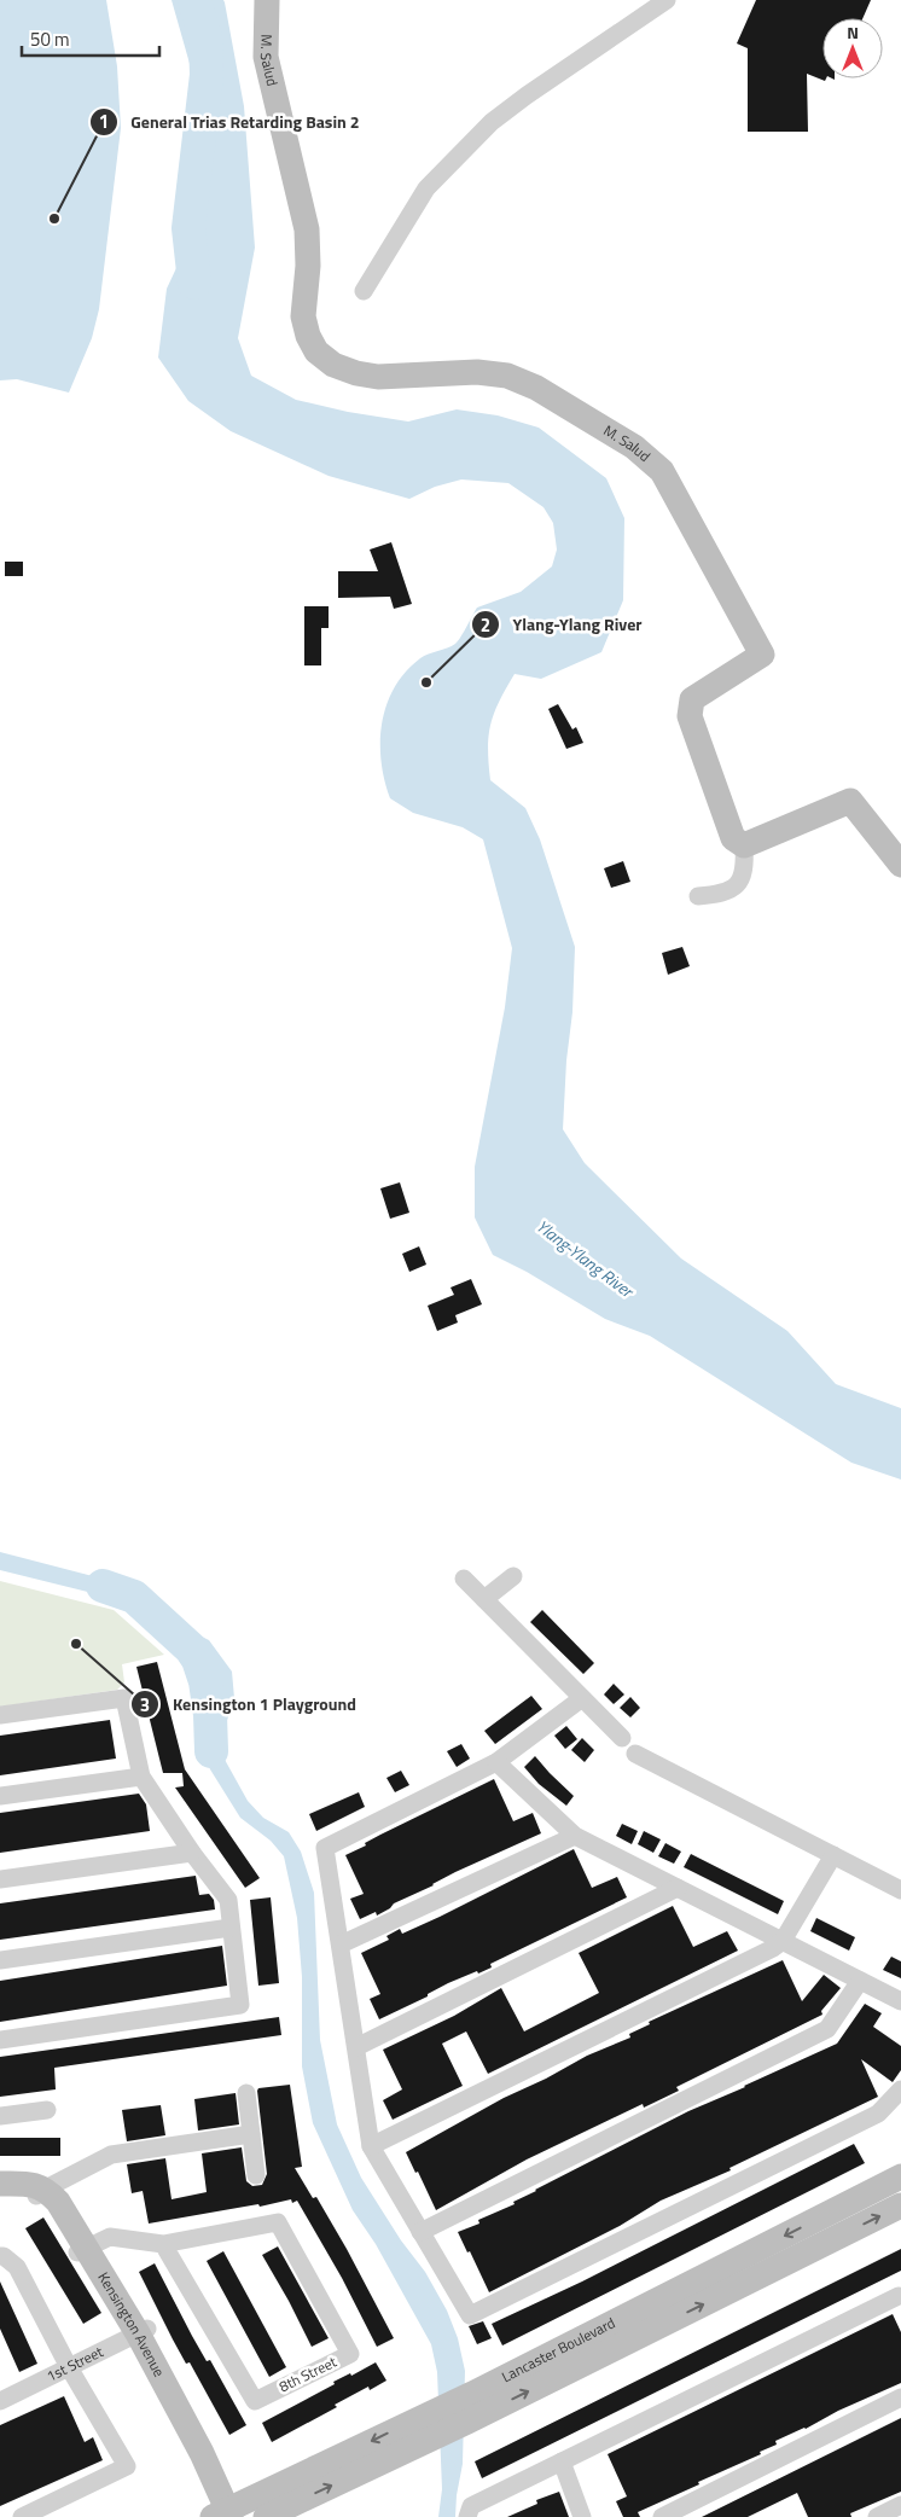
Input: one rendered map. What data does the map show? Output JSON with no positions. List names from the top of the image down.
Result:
{
  "streets": {
    "street": [
      "M. Salud",
      "Kensington Avenue",
      "Lancaster Boulevard",
      "1st Street",
      "8th Street"
    ]
  },
  "crossings": [
    ["Kensington Avenue", "Lancaster Boulevard"],
    ["Kensington Avenue", "1st Street"],
    ["Kensington Avenue", "8th Street"]
  ],
  "water": ["Ylang-Ylang River"],
  "places": ["General Trias Retarding Basin 2", "Ylang-Ylang River", "Kensington 1 Playground"],
  "scale_bar": "50 m",
  "north": "top"
}
